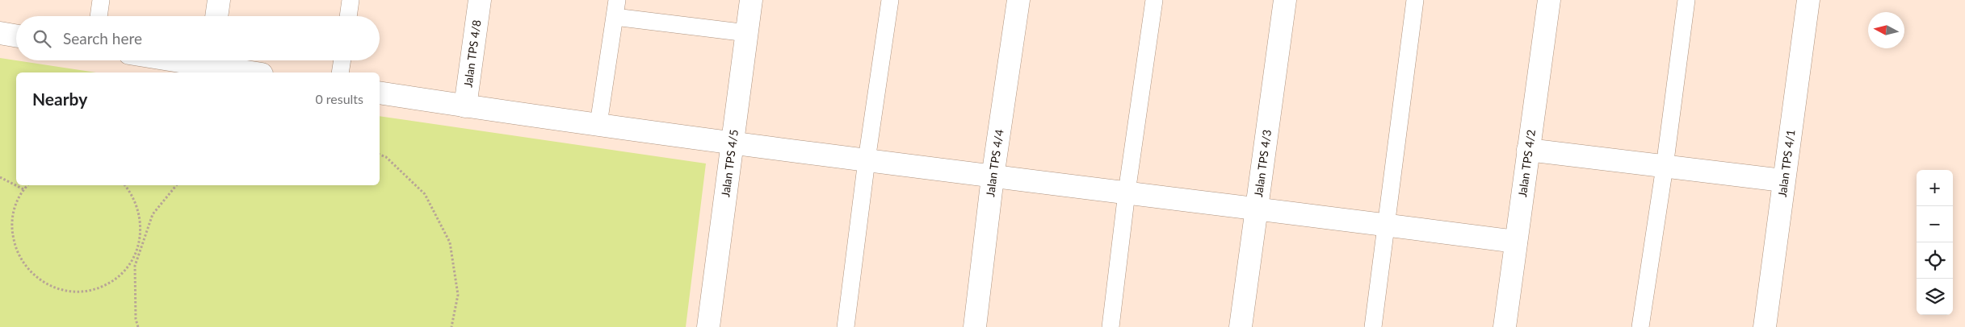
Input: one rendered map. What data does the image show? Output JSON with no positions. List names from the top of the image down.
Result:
{
  "streets": {
    "street": [
      "Jalan TPS 4/8",
      "Jalan TPS 4/5",
      "Jalan TPS 4/4",
      "Jalan TPS 4/3",
      "Jalan TPS 4/2",
      "Jalan TPS 4/1"
    ]
  },
  "north": "left",
  "page": {
    "search": "Search here",
    "heading": ["Nearby", "0 results"],
    "map_buttons": ["+", "−"]
  }
}
